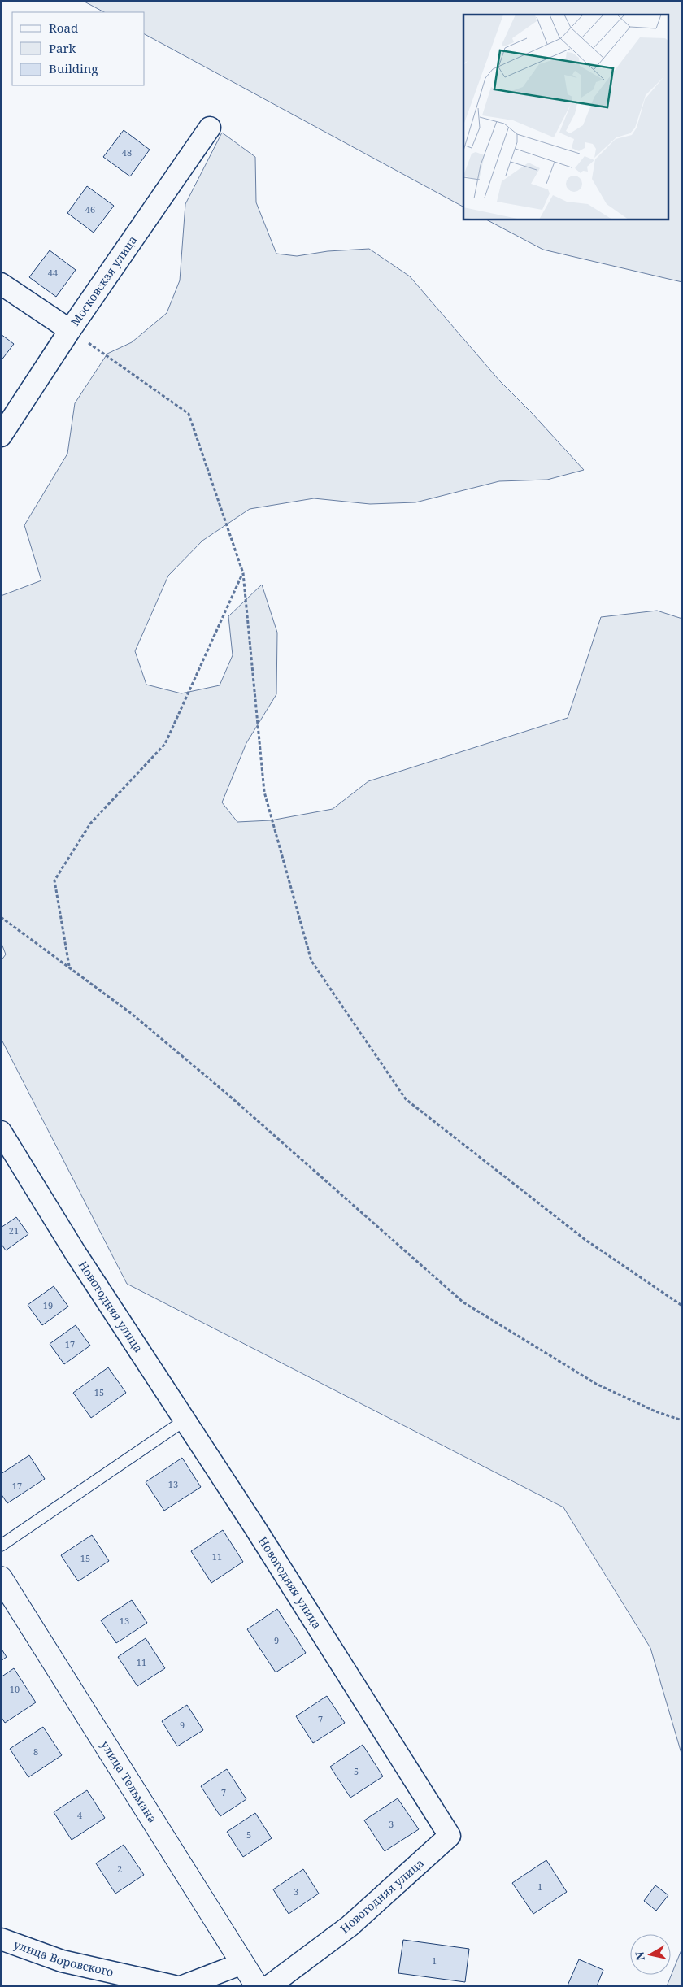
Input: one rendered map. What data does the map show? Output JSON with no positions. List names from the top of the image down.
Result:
{
  "streets": {
    "street": [
      "Московская улица",
      "Новогодняя улица",
      "улица Тельмана",
      "улица Воровского"
    ]
  },
  "house_numbers": [
    "48",
    "46",
    "44",
    "21",
    "19",
    "17",
    "15",
    "13",
    "17",
    "11",
    "15",
    "13",
    "9",
    "11",
    "10",
    "7",
    "9",
    "8",
    "5",
    "7",
    "4",
    "3",
    "5",
    "2",
    "1",
    "3",
    "1"
  ],
  "legend": ["Road", "Park", "Building"],
  "north": "left"
}
